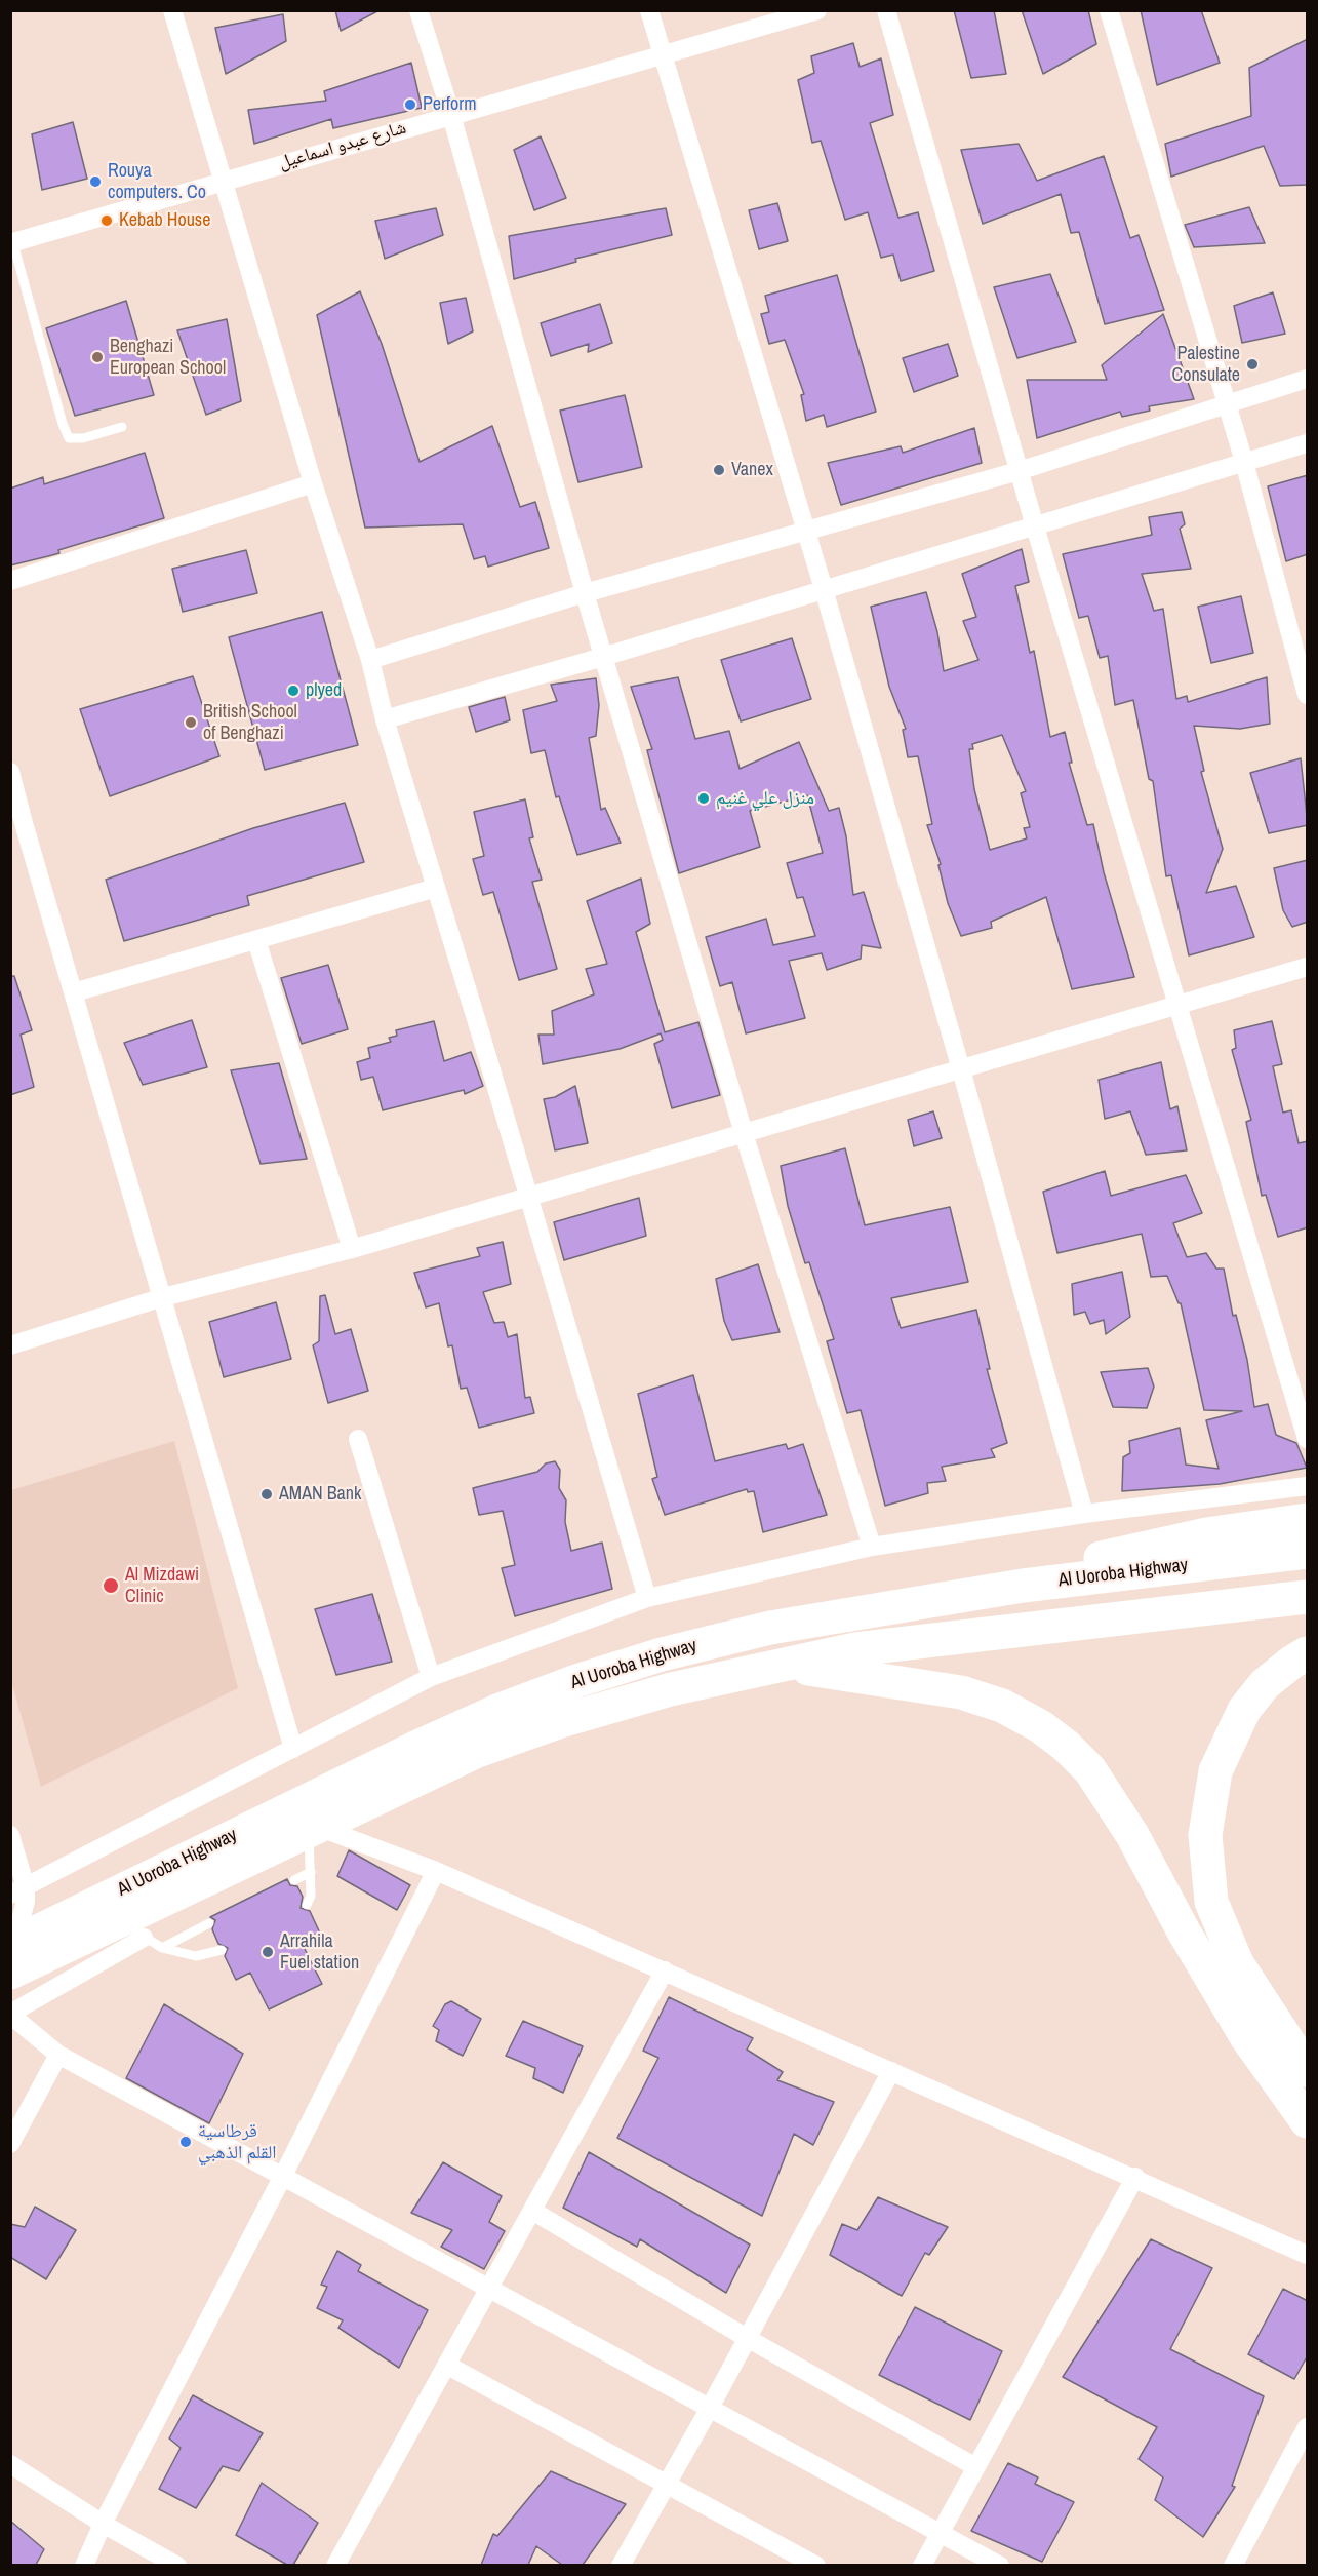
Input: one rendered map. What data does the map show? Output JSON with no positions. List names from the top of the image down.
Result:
{
  "streets": {
    "highway": ["Al Uoroba Highway"],
    "street": ["شارع عبدو اسماعيل"]
  },
  "places": [
    "Perform",
    "Rouya computers. Co",
    "Kebab House",
    "Benghazi European School",
    "Palestine Consulate",
    "Vanex",
    "plyed",
    "British School of Benghazi",
    "منزل علي غنيم",
    "AMAN Bank",
    "Al Mizdawi Clinic",
    "Arrahila Fuel station",
    "قرطاسية القلم الذهبي"
  ]
}
